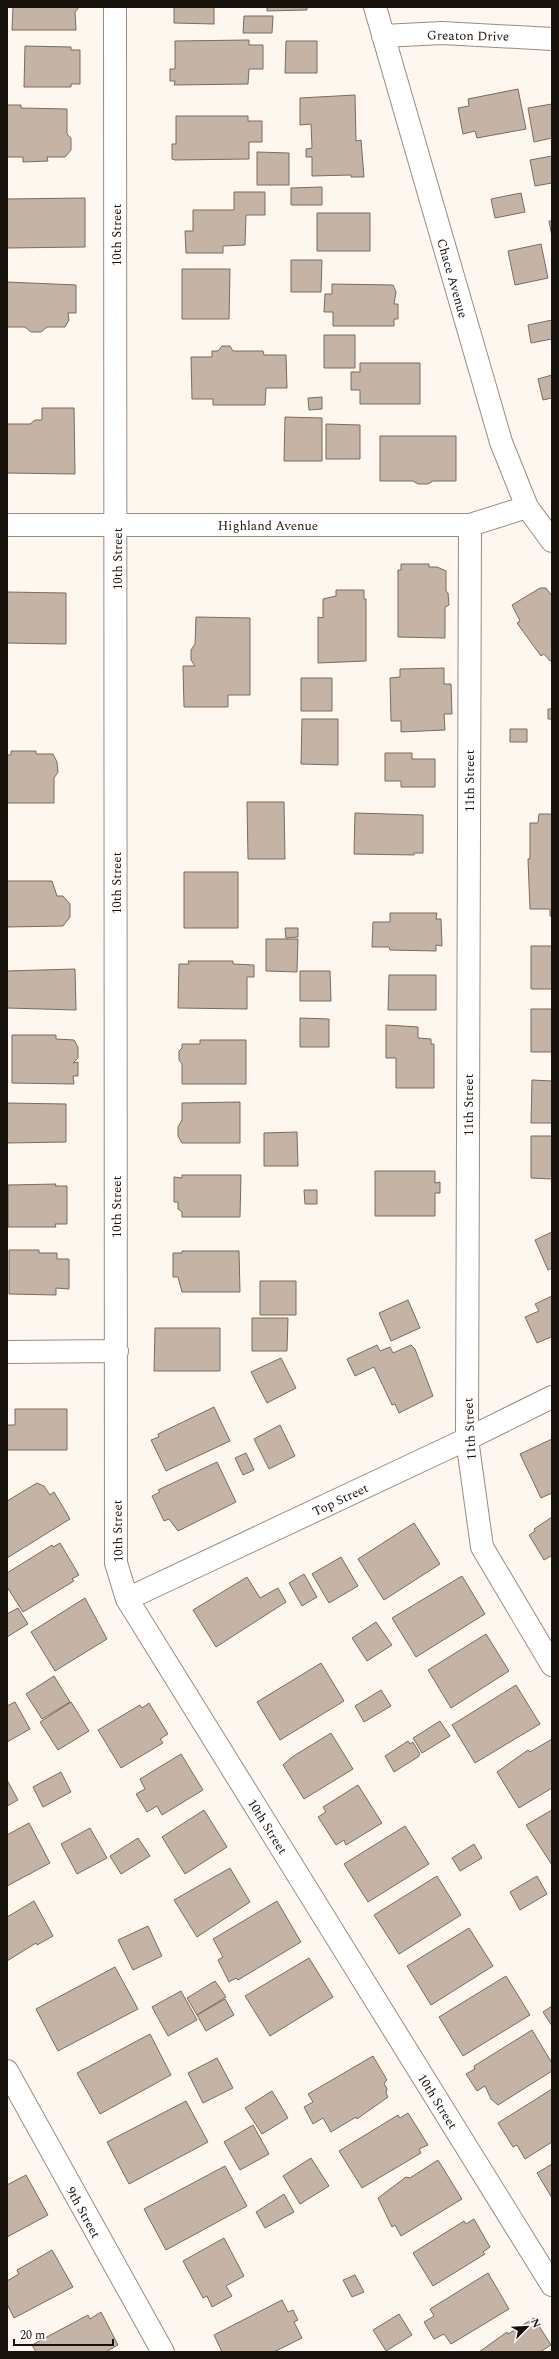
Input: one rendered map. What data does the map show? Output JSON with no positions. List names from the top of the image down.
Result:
{
  "streets": {
    "street": [
      "Greaton Drive",
      "10th Street",
      "Chace Avenue",
      "Highland Avenue",
      "11th Street",
      "Top Street",
      "9th Street"
    ]
  },
  "crossings": [
    ["Greaton Drive", "Chace Avenue"],
    ["10th Street", "Highland Avenue"],
    ["10th Street", "Top Street"],
    ["Chace Avenue", "Highland Avenue"],
    ["Highland Avenue", "11th Street"],
    ["11th Street", "Top Street"]
  ],
  "scale_bar": "20 m",
  "north": "top right"
}
